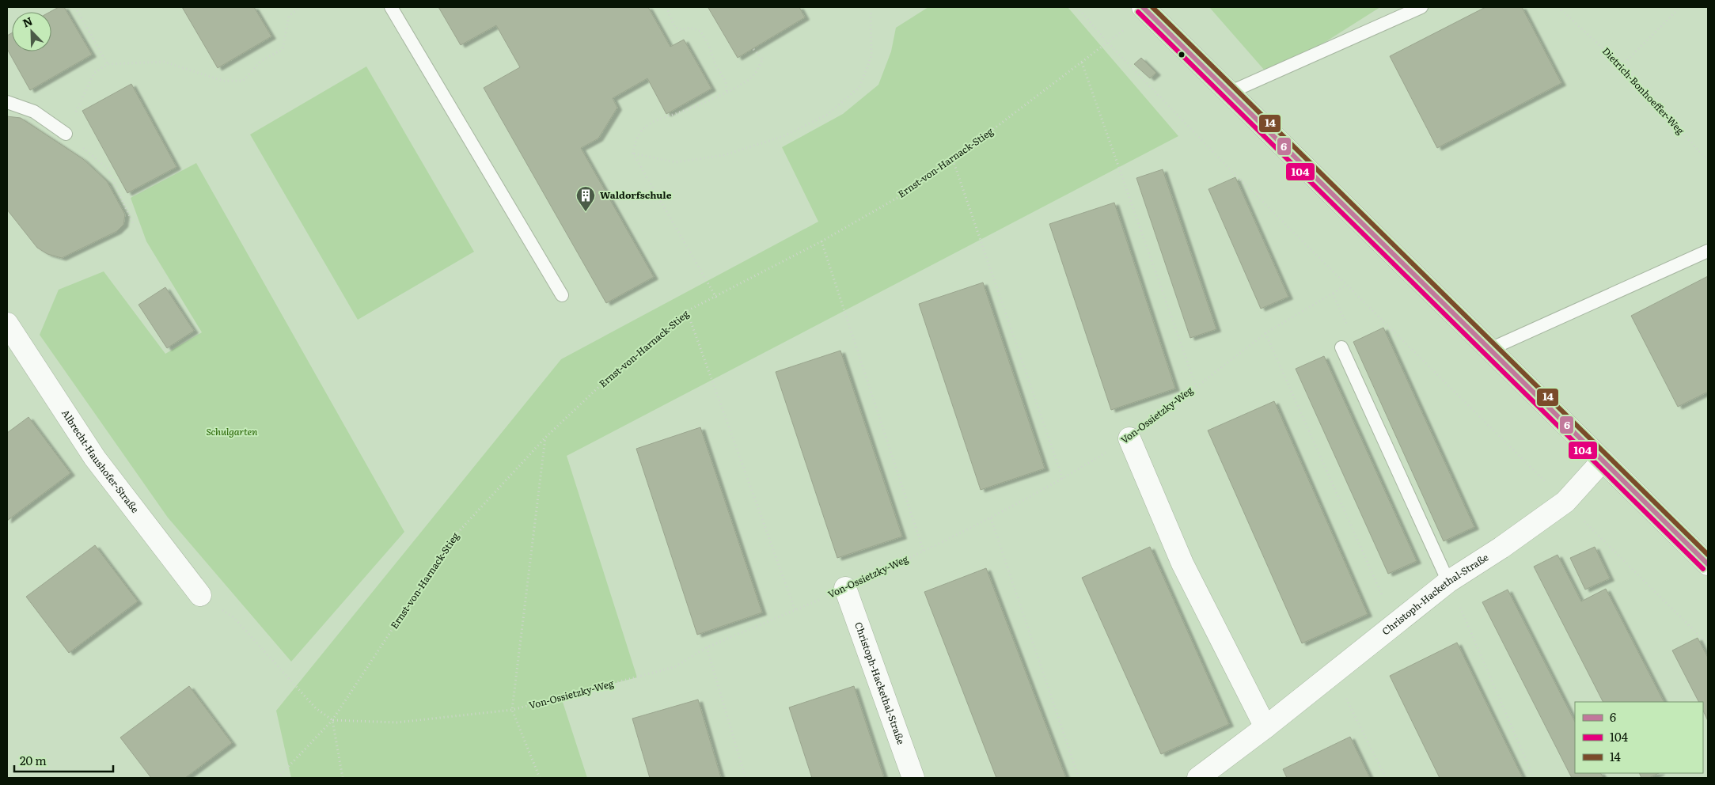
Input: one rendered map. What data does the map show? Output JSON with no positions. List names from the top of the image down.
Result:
{
  "streets": {
    "street": ["Albrecht-Haushofer-Straße", "Christoph-Hackethal-Straße"],
    "path": ["Dietrich-Bonhoeffer-Weg", "Ernst-von-Harnack-Stieg", "Von-Ossietzky-Weg"]
  },
  "crossings": [
    ["Ernst-von-Harnack-Stieg", "Von-Ossietzky-Weg"],
    ["Von-Ossietzky-Weg", "Christoph-Hackethal-Straße"]
  ],
  "parks": ["Schulgarten"],
  "places": {
    "building": ["Waldorfschule"]
  },
  "lines": ["transit line 6", "transit line 14", "transit line 104"],
  "legend": ["6", "104", "14"],
  "scale_bar": "20 m",
  "north": "top left"
}
